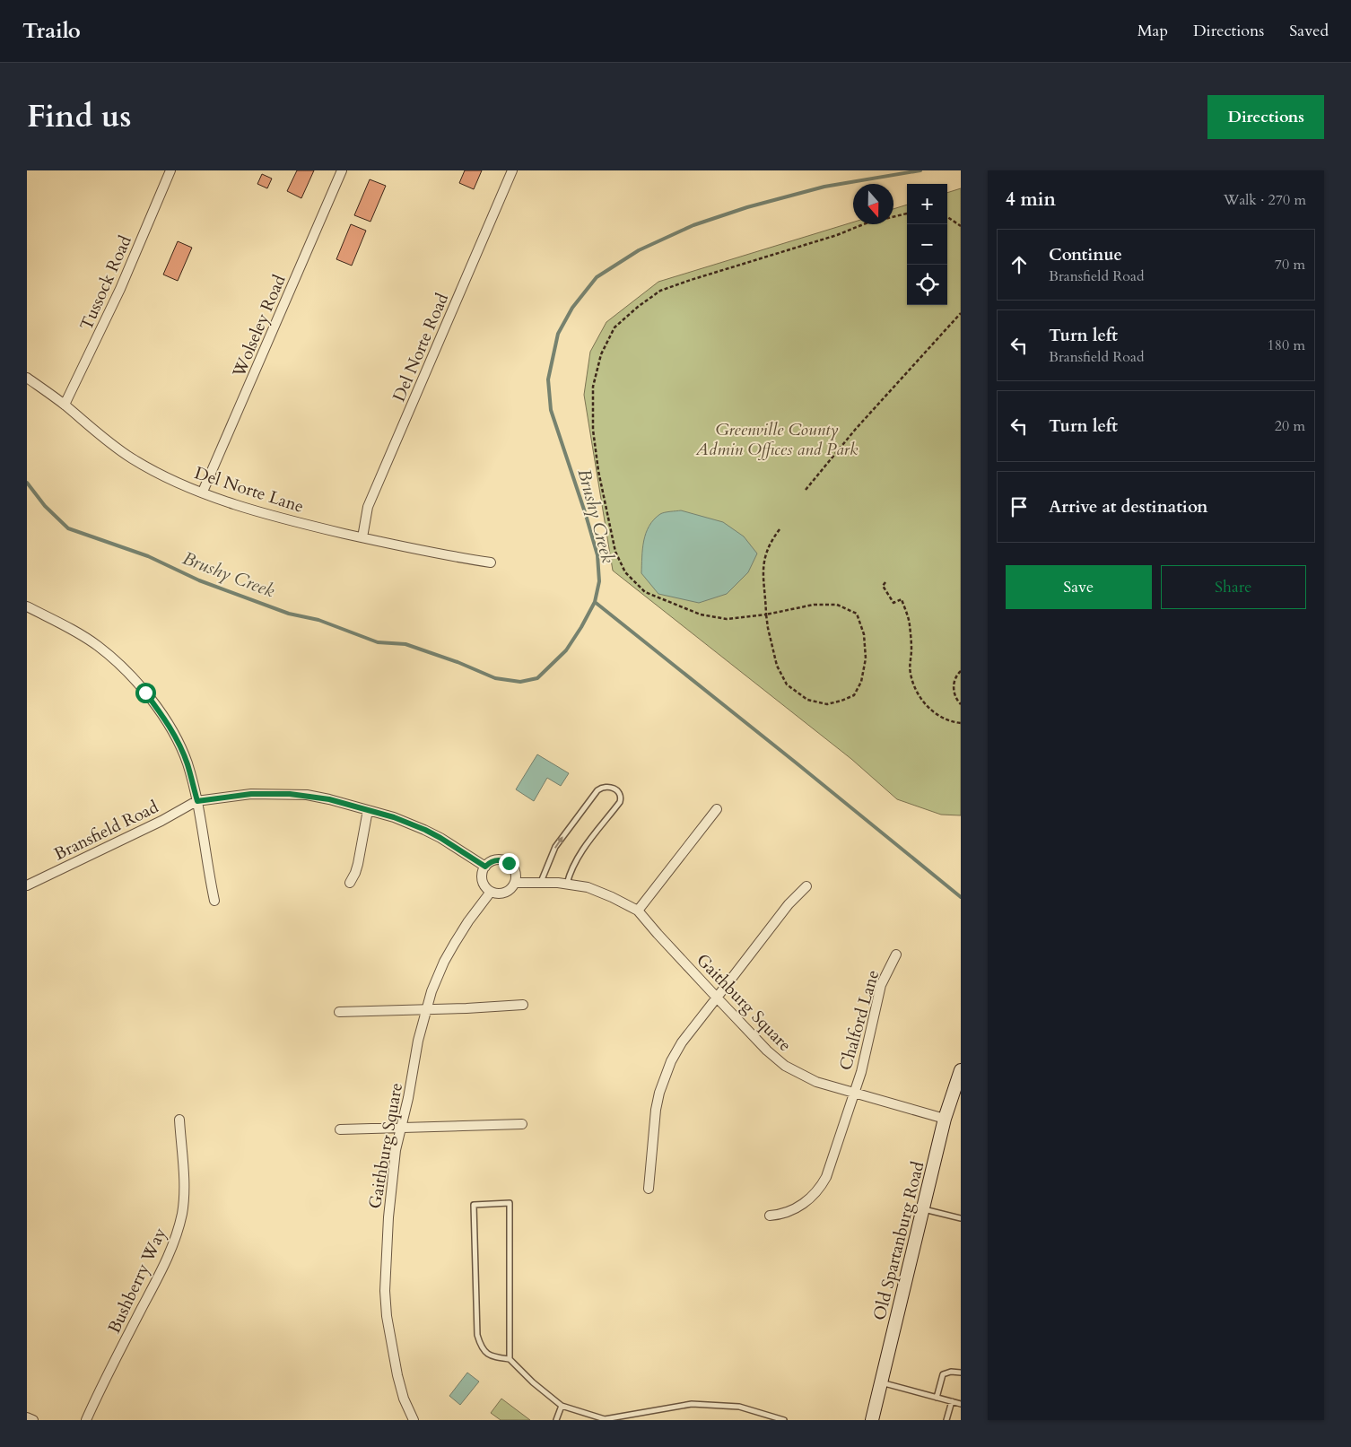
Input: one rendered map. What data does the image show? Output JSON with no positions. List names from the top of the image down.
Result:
{
  "streets": {
    "main road": ["Old Spartanburg Road"],
    "street": [
      "Tussock Road",
      "Wolseley Road",
      "Del Norte Road",
      "Del Norte Lane",
      "Bransfield Road",
      "Gaithburg Square",
      "Chalford Lane",
      "Bushberry Way"
    ]
  },
  "crossings": [
    ["Tussock Road", "Del Norte Lane"],
    ["Wolseley Road", "Del Norte Lane"],
    ["Del Norte Road", "Del Norte Lane"],
    ["Bransfield Road", "Gaithburg Square"],
    ["Gaithburg Square", "Chalford Lane"],
    ["Gaithburg Square", "Old Spartanburg Road"]
  ],
  "water": ["Brushy Creek"],
  "parks": ["Greenville County Admin Offices and Park"],
  "north": "bottom",
  "page": {
    "header": "Trailo",
    "nav": ["Map", "Directions", "Saved"],
    "title": "Find us",
    "buttons": [
      "Directions",
      ["Save", "Share"]
    ],
    "heading": ["4 min", "Walk · 270 m"],
    "map_buttons": ["+", "−"],
    "list": [
      ["Continue", "Bransfield Road", "70 m"],
      ["Turn left", "Bransfield Road", "180 m"],
      ["Turn left", "20 m"],
      "Arrive at destination"
    ]
  }
}
